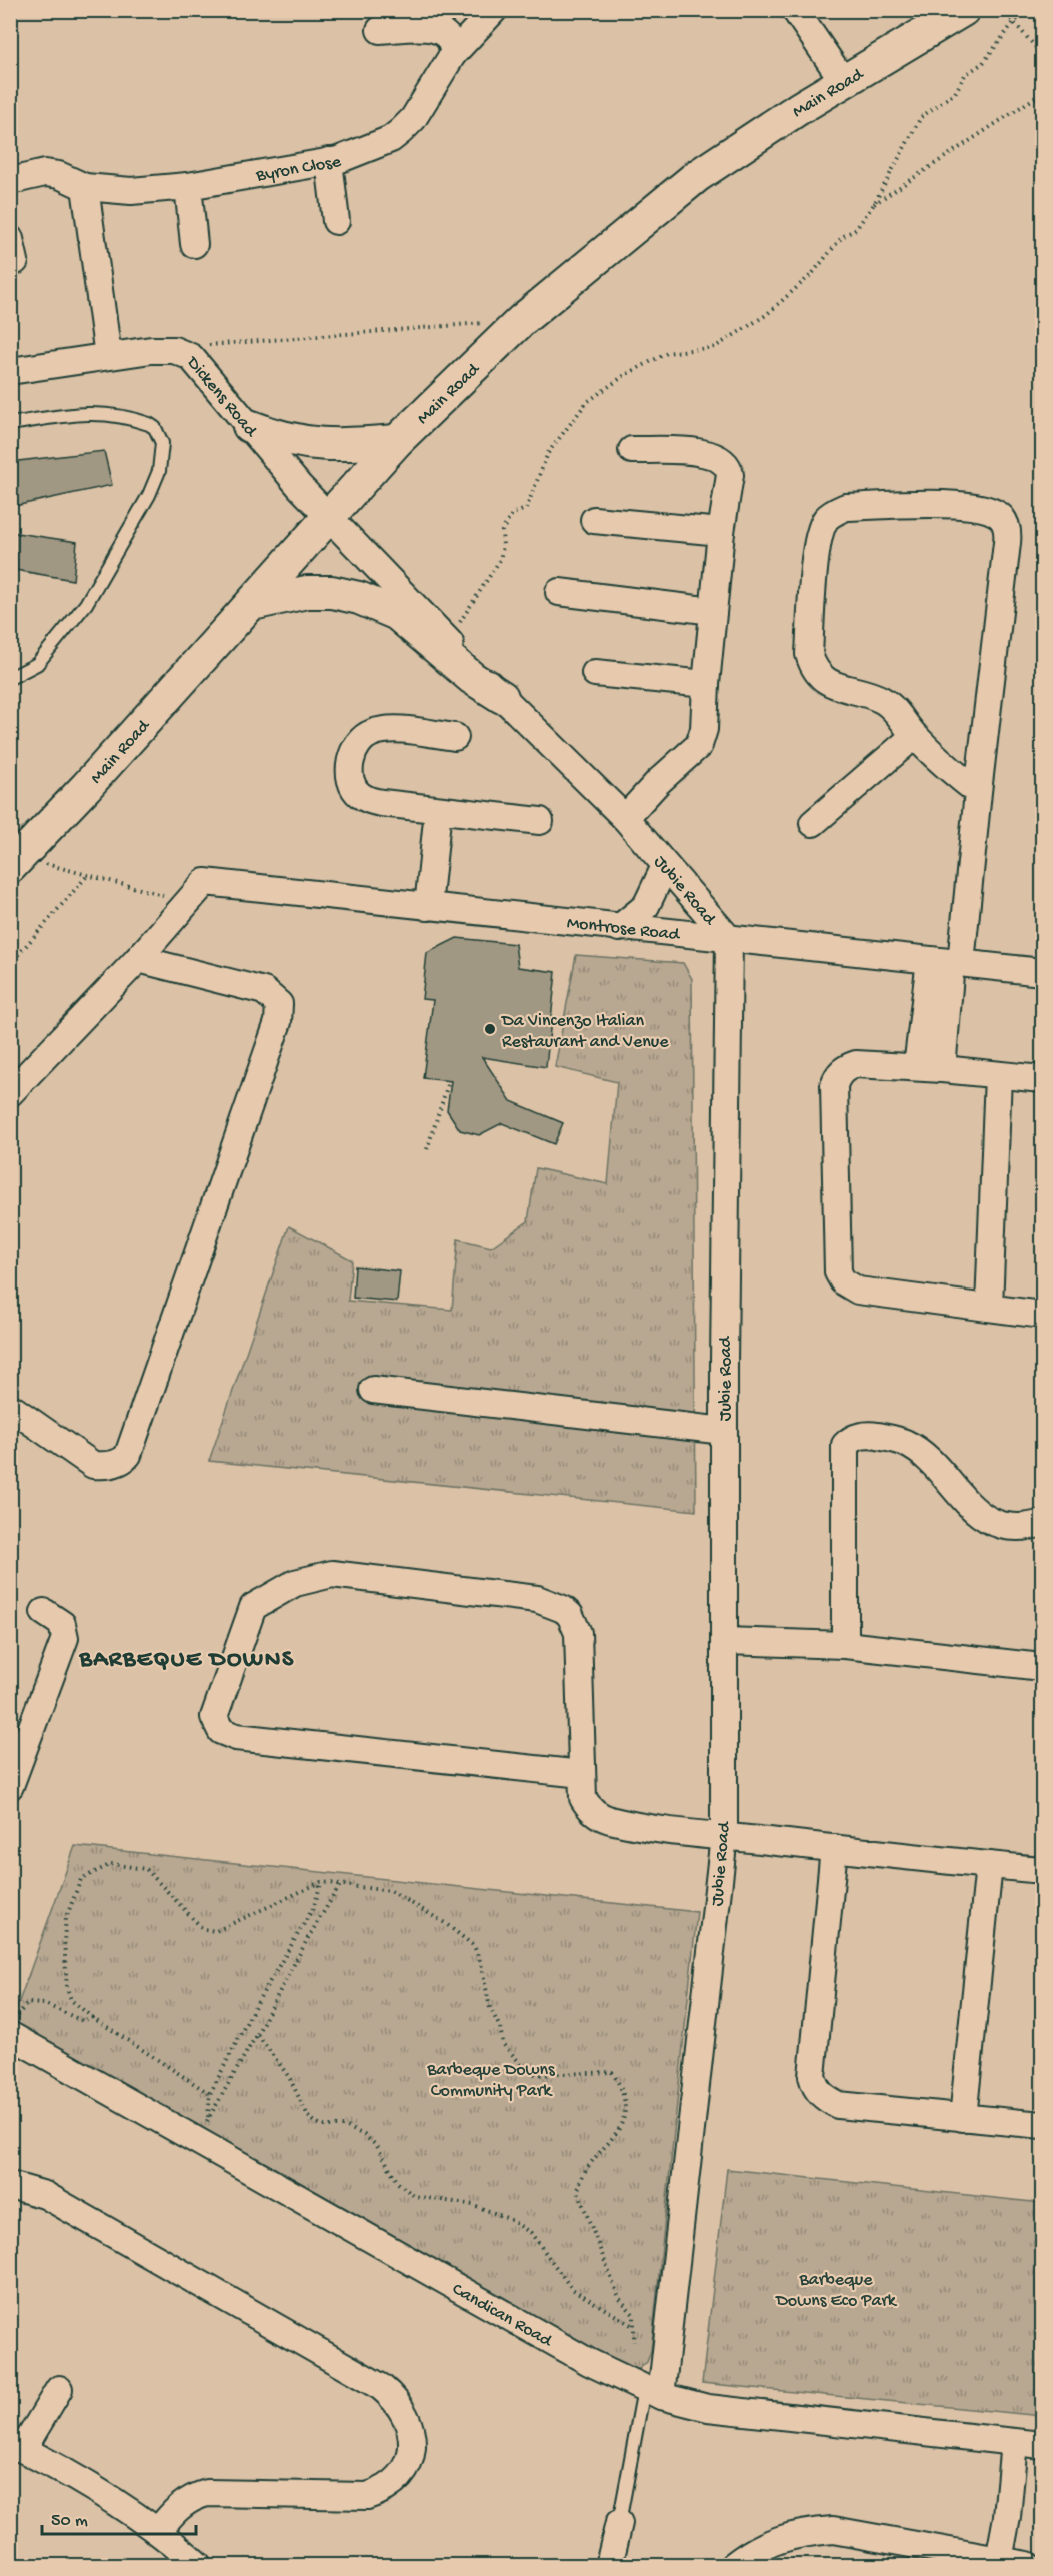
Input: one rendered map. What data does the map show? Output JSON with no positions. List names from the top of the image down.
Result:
{
  "streets": {
    "street": [
      "Main Road",
      "Byron Close",
      "Dickens Road",
      "Jubie Road",
      "Montrose Road",
      "Candican Road"
    ]
  },
  "crossings": [
    ["Main Road", "Dickens Road"],
    ["Main Road", "Jubie Road"],
    ["Dickens Road", "Jubie Road"],
    ["Jubie Road", "Montrose Road"],
    ["Jubie Road", "Candican Road"]
  ],
  "districts": ["BARBEQUE DOWNS"],
  "parks": ["Barbeque Downs Community Park", "Barbeque Downs Eco Park"],
  "places": ["Da Vincenzo Italian Restaurant and Venue"],
  "scale_bar": "50 m"
}
